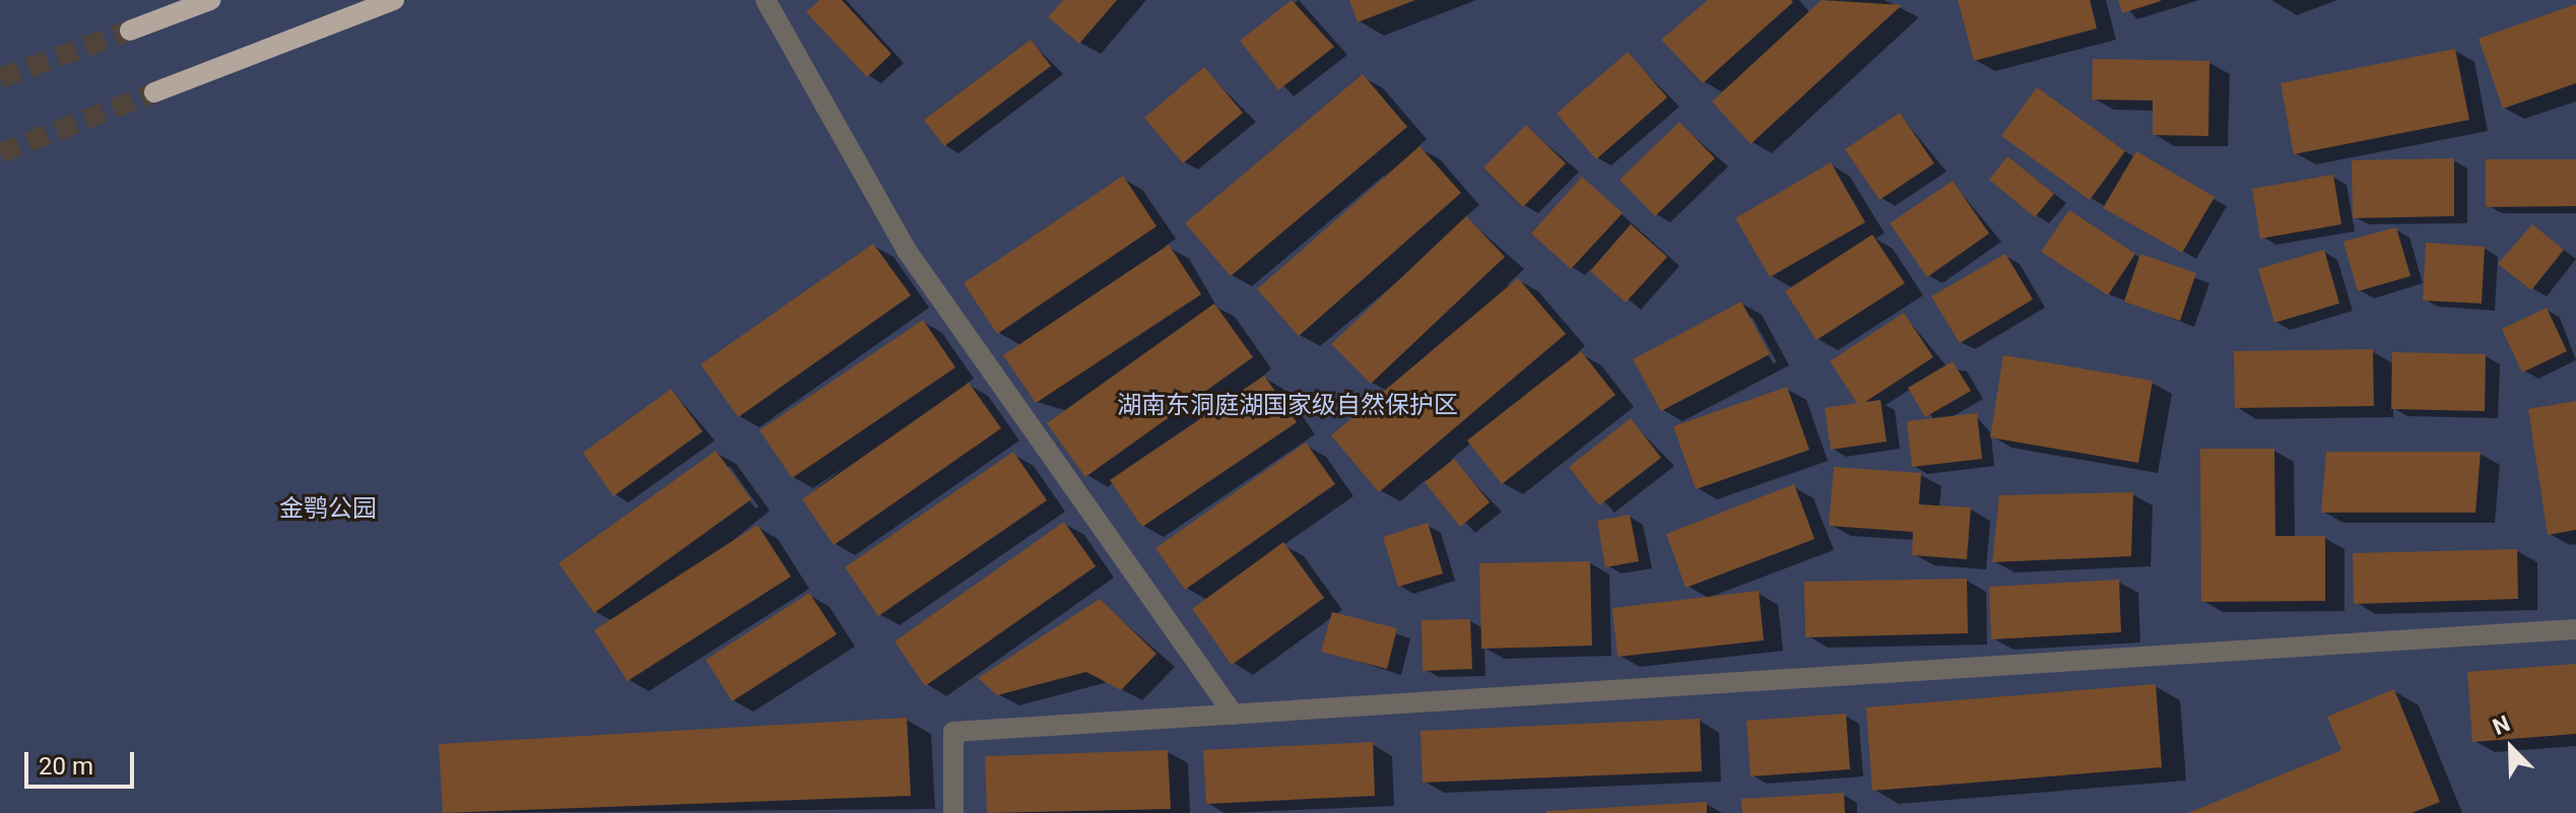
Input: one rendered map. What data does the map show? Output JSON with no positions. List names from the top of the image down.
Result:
{
  "parks": ["湖南东洞庭湖国家级自然保护区", "金鹗公园"],
  "scale_bar": "20 m",
  "north": "top left"
}
